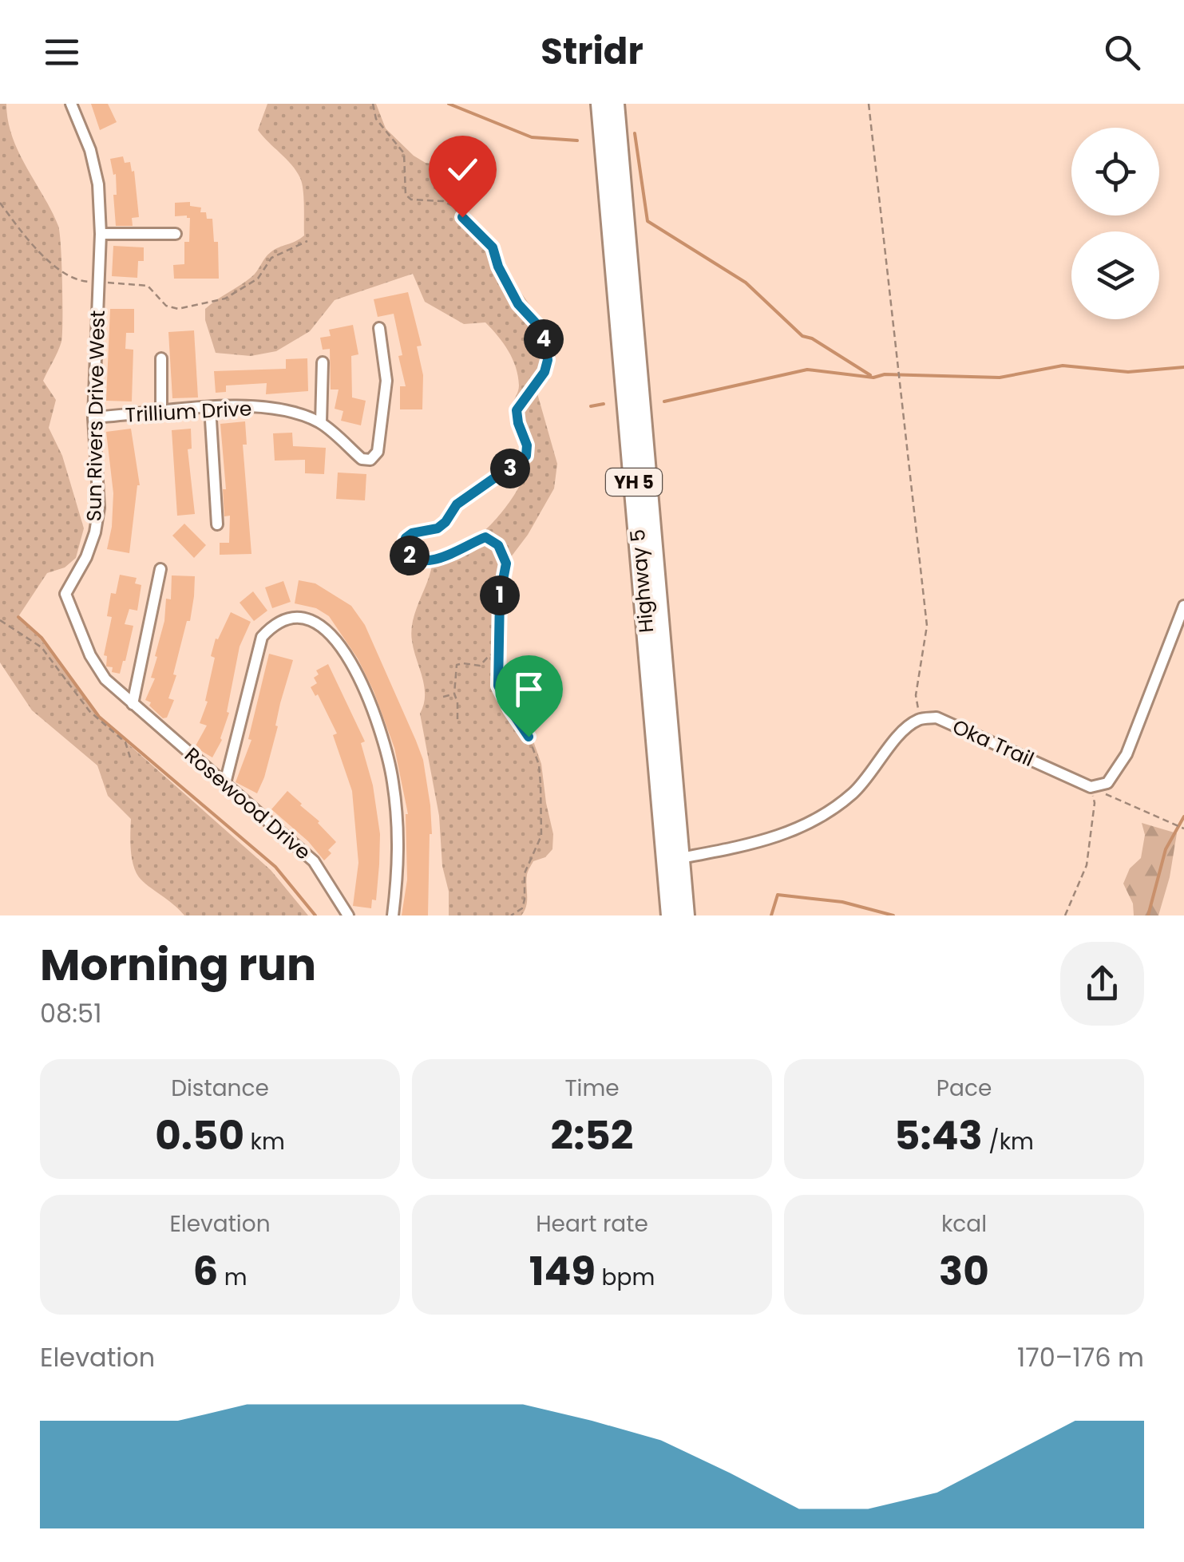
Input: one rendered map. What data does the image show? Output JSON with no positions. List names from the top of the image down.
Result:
{
  "streets": {
    "highway": ["YH 5", "Highway 5"],
    "street": [
      "Trillium Drive",
      "Sun Rivers Drive West",
      "Oka Trail",
      "Rosewood Drive"
    ]
  },
  "crossings": [
    ["Trillium Drive", "Sun Rivers Drive West"],
    ["Sun Rivers Drive West", "Rosewood Drive"]
  ],
  "page": {
    "header": "Stridr",
    "pins": [
      "4",
      "3",
      "2",
      "1"
    ],
    "heading": ["Morning run", "08:51"],
    "stats": [
      ["Distance", "0.50 km"],
      ["Time", "2:52"],
      ["Pace", "5:43 /km"],
      ["Elevation", "6 m"],
      ["Heart rate", "149 bpm"],
      ["kcal", "30"]
    ],
    "chart": ["Elevation", "170–176 m"]
  }
}
